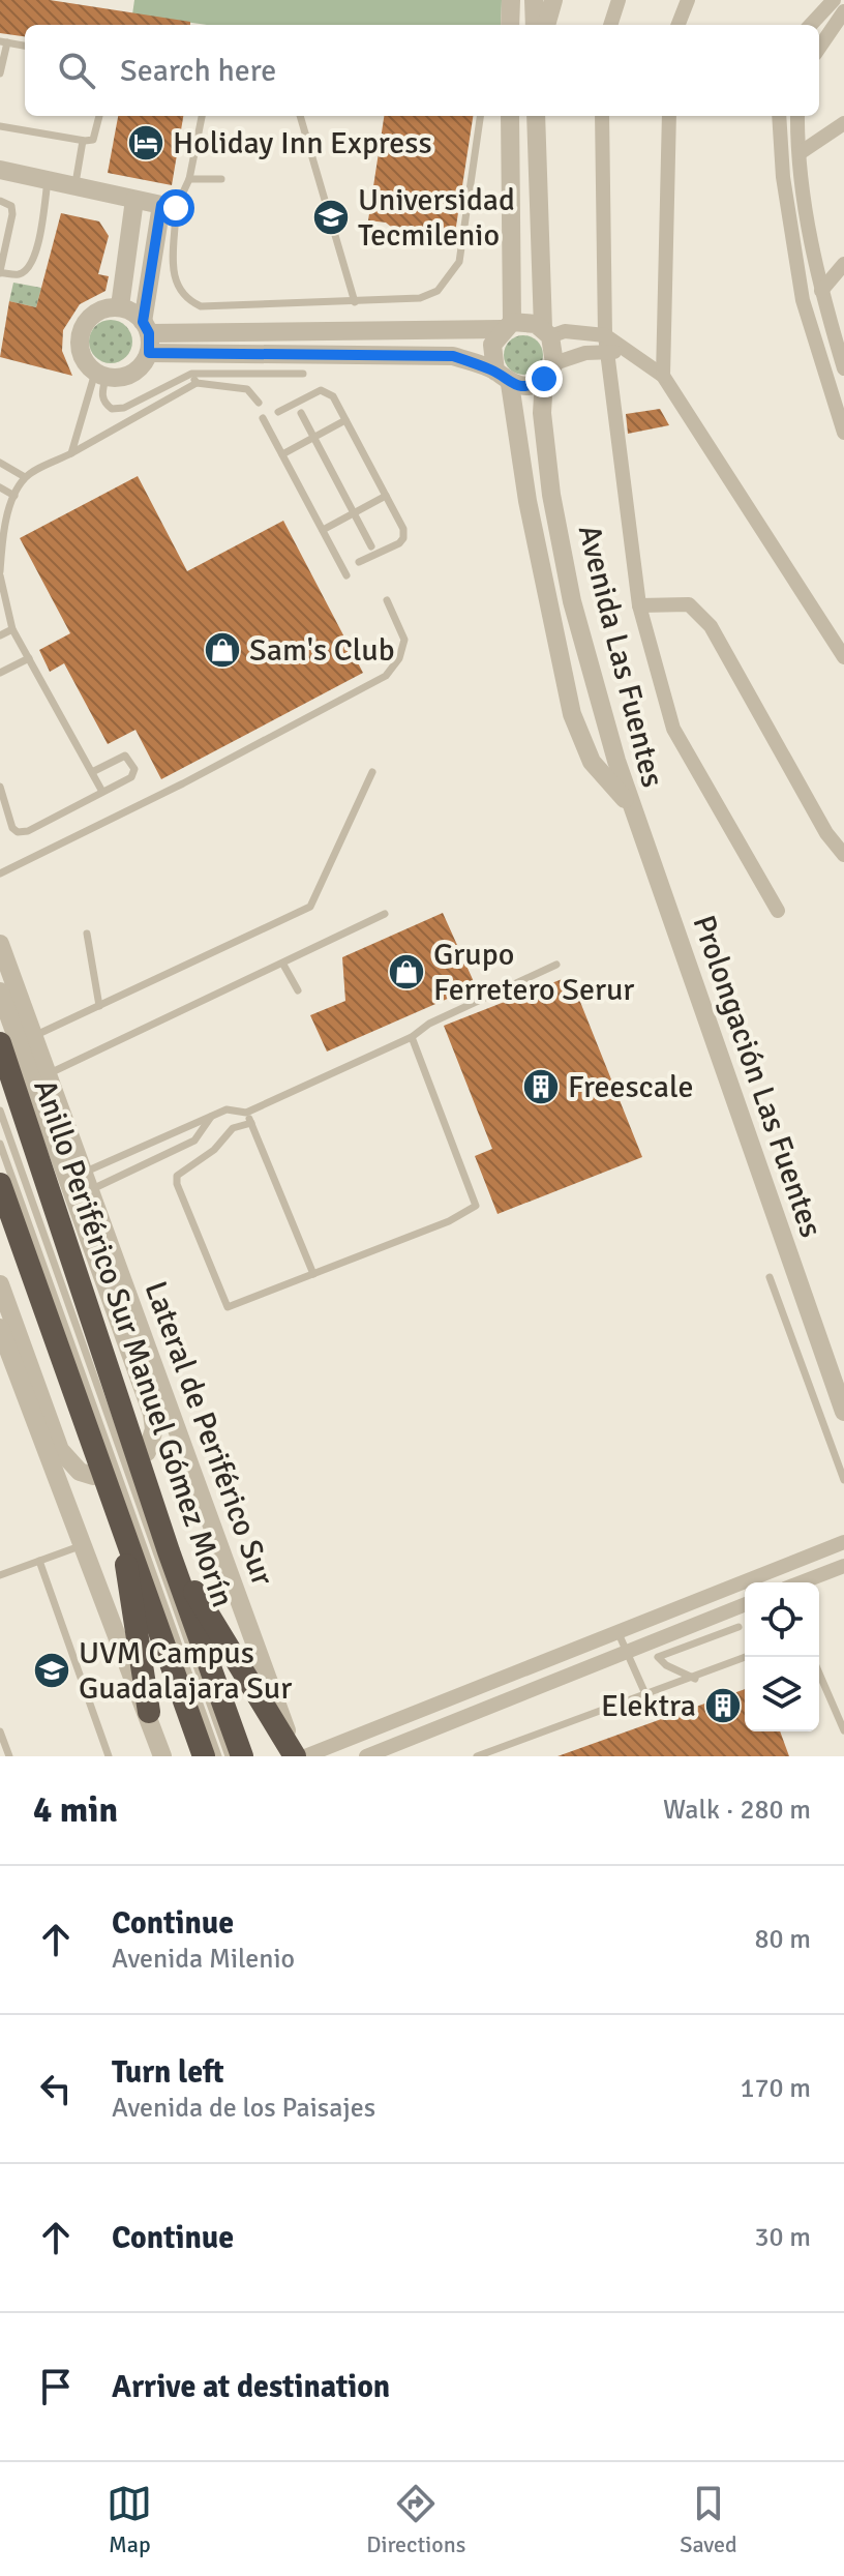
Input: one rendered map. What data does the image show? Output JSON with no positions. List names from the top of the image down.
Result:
{
  "streets": {
    "highway": ["Anillo Periférico Sur Manuel Gómez Morín"],
    "street": ["Avenida Las Fuentes", "Prolongación Las Fuentes", "Lateral de Periférico Sur"]
  },
  "crossings": [
    ["Avenida Las Fuentes", "Prolongación Las Fuentes"]
  ],
  "places": {
    "hotel": ["Holiday Inn Express"],
    "school or university": ["Universidad Tecmilenio", "UVM Campus Guadalajara Sur"],
    "shop": ["Sam's Club", "Grupo Ferretero Serur"],
    "building": ["Freescale", "Elektra"]
  },
  "page": {
    "search": "Search here",
    "heading": ["4 min", "Walk · 280 m"],
    "list": [
      ["Continue", "Avenida Milenio", "80 m"],
      ["Turn left", "Avenida de los Paisajes", "170 m"],
      ["Continue", "30 m"],
      "Arrive at destination"
    ],
    "nav": ["Map", "Directions", "Saved"]
  }
}
